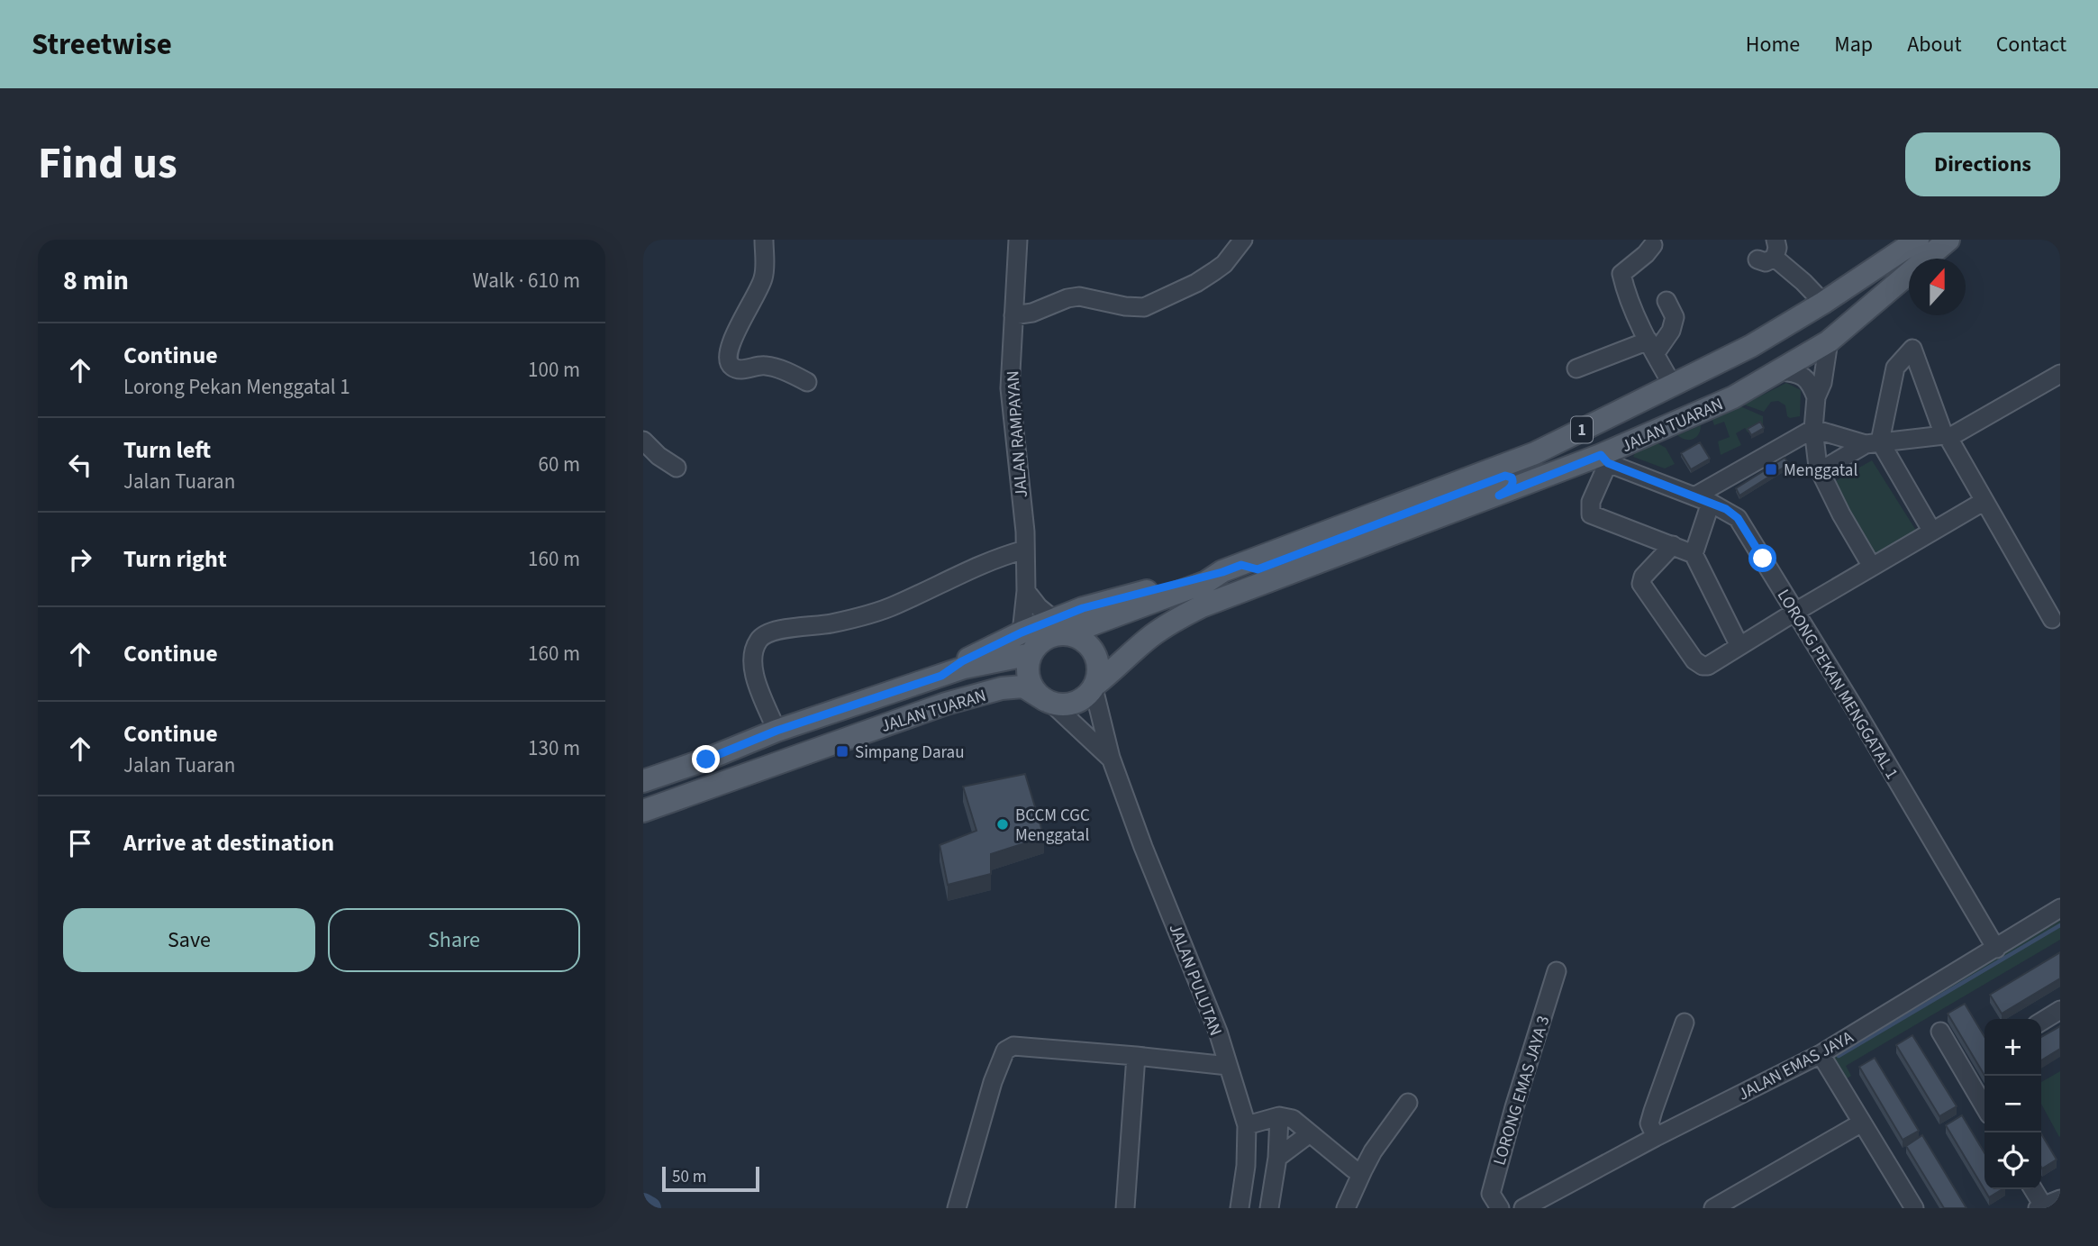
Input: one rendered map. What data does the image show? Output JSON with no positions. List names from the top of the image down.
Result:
{
  "streets": {
    "main road": ["JALAN TUARAN", "1"],
    "street": [
      "JALAN RAMPAYAN",
      "LORONG PEKAN MENGGATAL 1",
      "JALAN PULUTAN",
      "JALAN EMAS JAYA",
      "LORONG EMAS JAYA 3"
    ]
  },
  "crossings": [
    ["JALAN TUARAN", "1"],
    ["JALAN TUARAN", "LORONG PEKAN MENGGATAL 1"],
    ["JALAN TUARAN", "JALAN PULUTAN"],
    ["1", "JALAN PULUTAN"],
    ["LORONG PEKAN MENGGATAL 1", "JALAN EMAS JAYA"]
  ],
  "places": {
    "transit": ["Menggatal", "Simpang Darau"],
    "other": ["BCCM CGC Menggatal"]
  },
  "scale_bar": "50 m",
  "north": "top",
  "page": {
    "header": "Streetwise",
    "nav": [
      "Home",
      "Map",
      "About",
      "Contact"
    ],
    "title": "Find us",
    "buttons": [
      "Directions",
      ["Save", "Share"]
    ],
    "heading": ["8 min", "Walk · 610 m"],
    "list": [
      ["Continue", "Lorong Pekan Menggatal 1", "100 m"],
      ["Turn left", "Jalan Tuaran", "60 m"],
      ["Turn right", "160 m"],
      ["Continue", "160 m"],
      ["Continue", "Jalan Tuaran", "130 m"],
      "Arrive at destination"
    ],
    "map_buttons": ["+", "−"],
    "scale": "50 m"
  }
}
